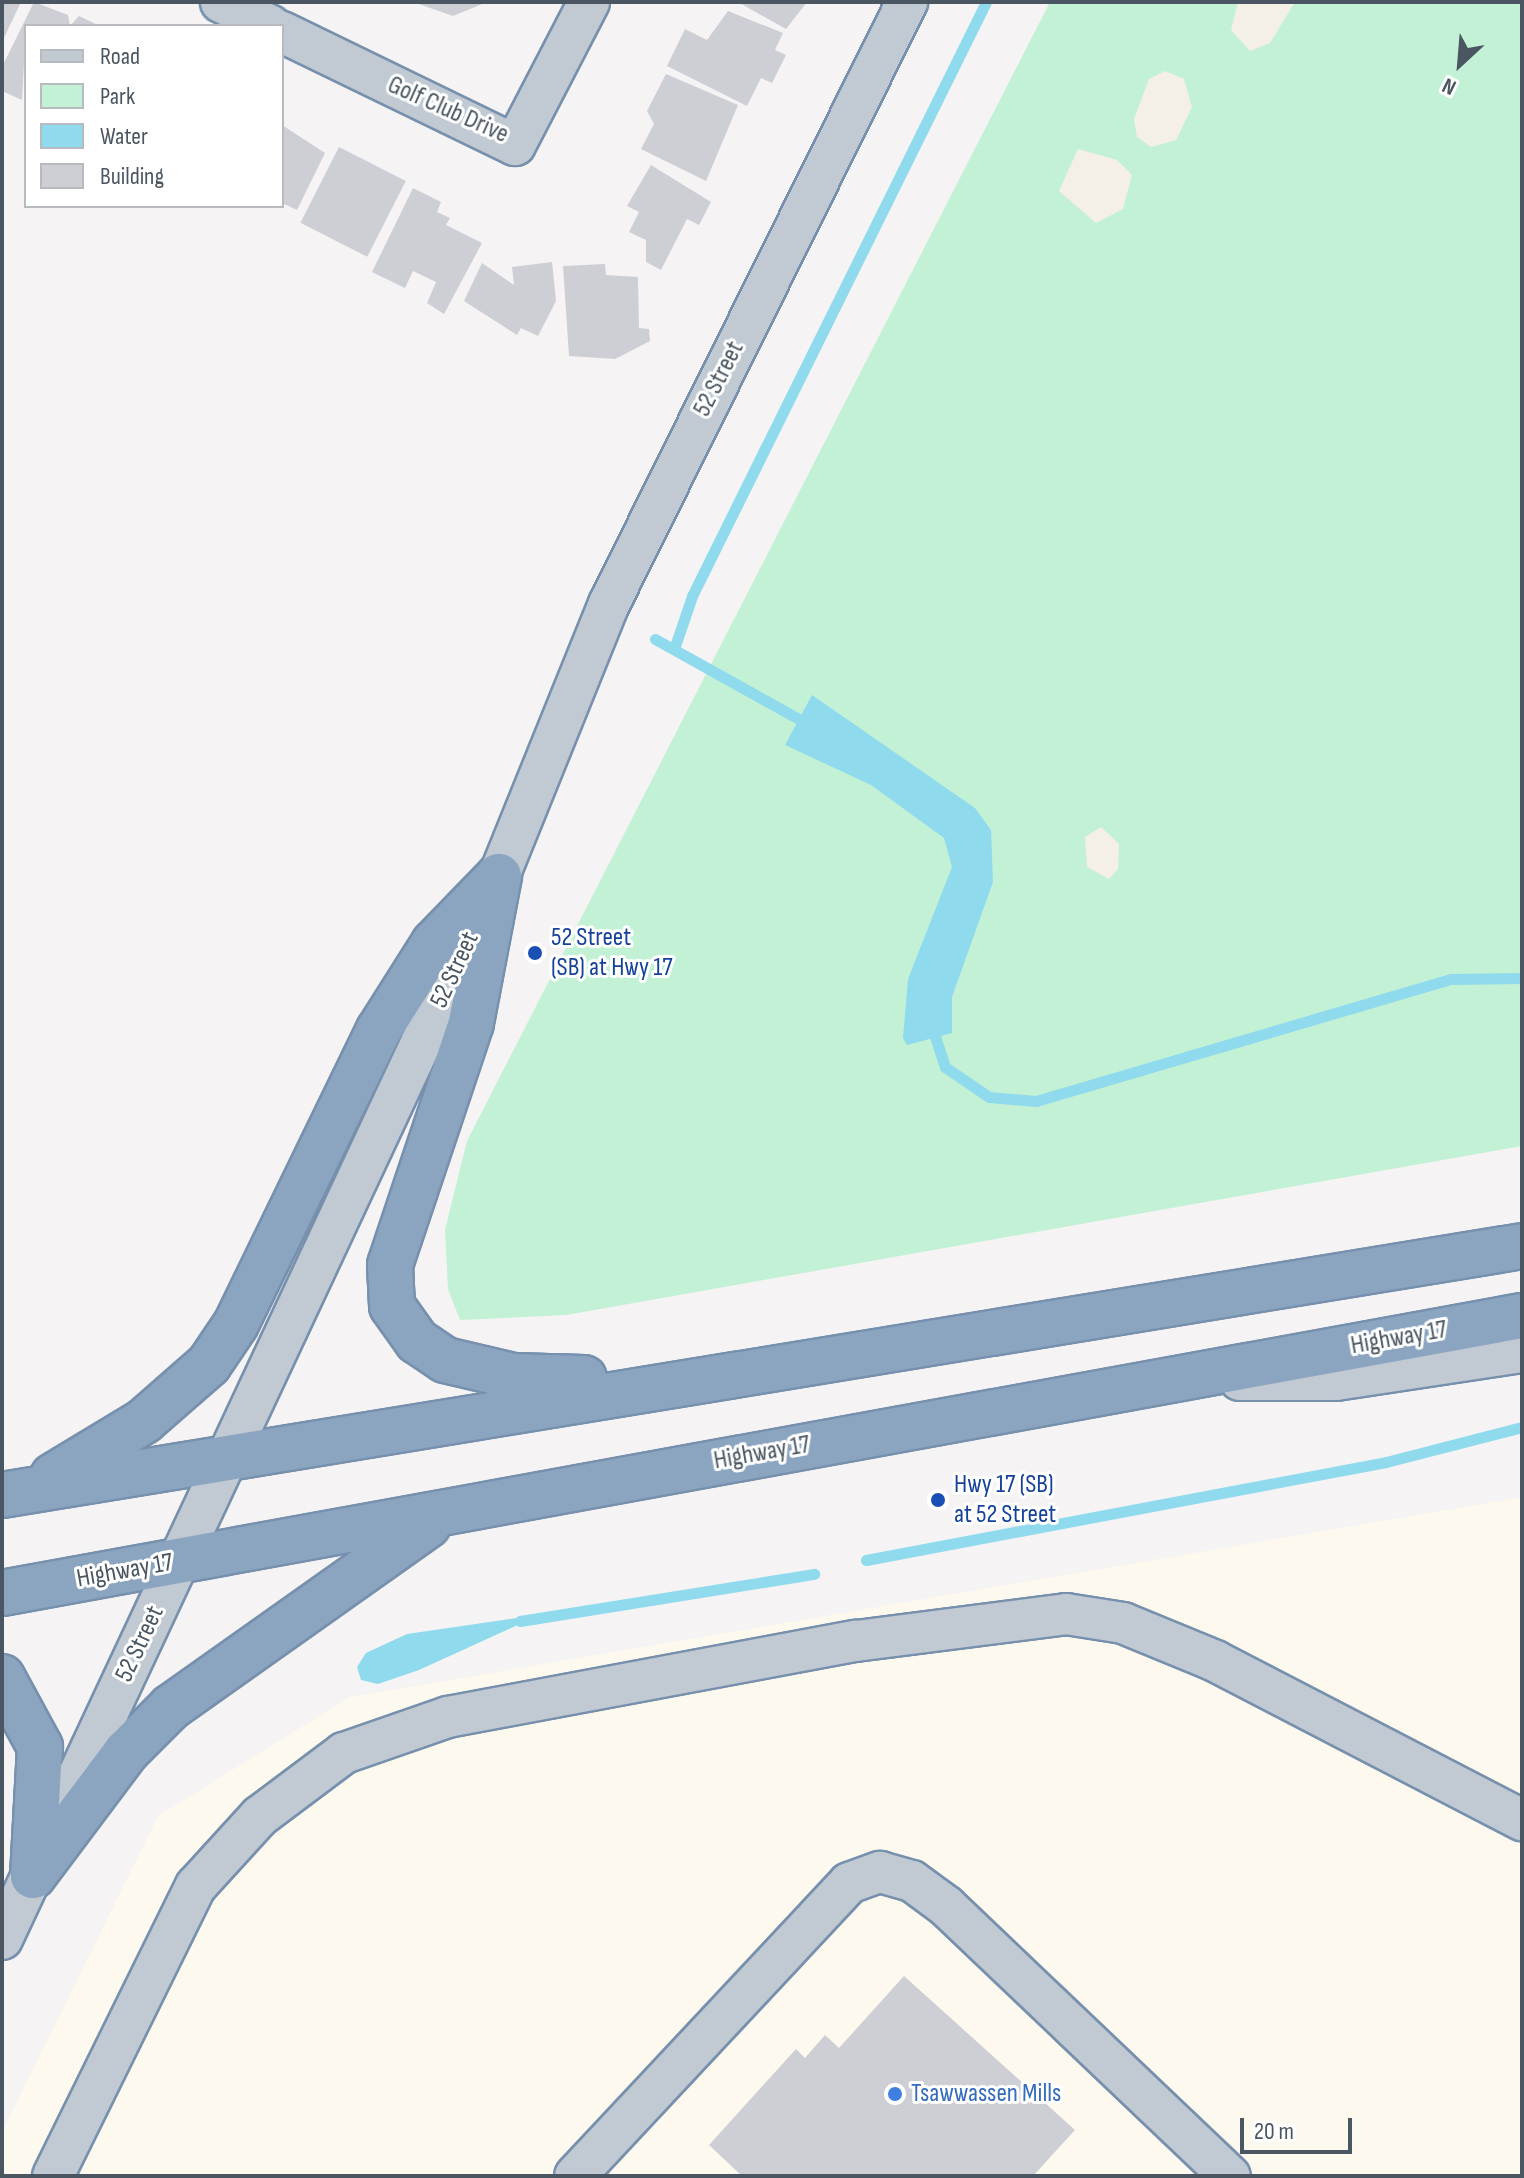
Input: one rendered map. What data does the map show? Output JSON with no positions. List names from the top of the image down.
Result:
{
  "streets": {
    "highway": ["Highway 17"],
    "street": ["Golf Club Drive", "52 Street"]
  },
  "crossings": [
    ["52 Street", "Highway 17"]
  ],
  "places": ["52 Street (SB) at Hwy 17", "Hwy 17 (SB) at 52 Street", "Tsawwassen Mills"],
  "legend": [
    "Road",
    "Park",
    "Water",
    "Building"
  ],
  "scale_bar": "20 m",
  "north": "bottom left"
}
